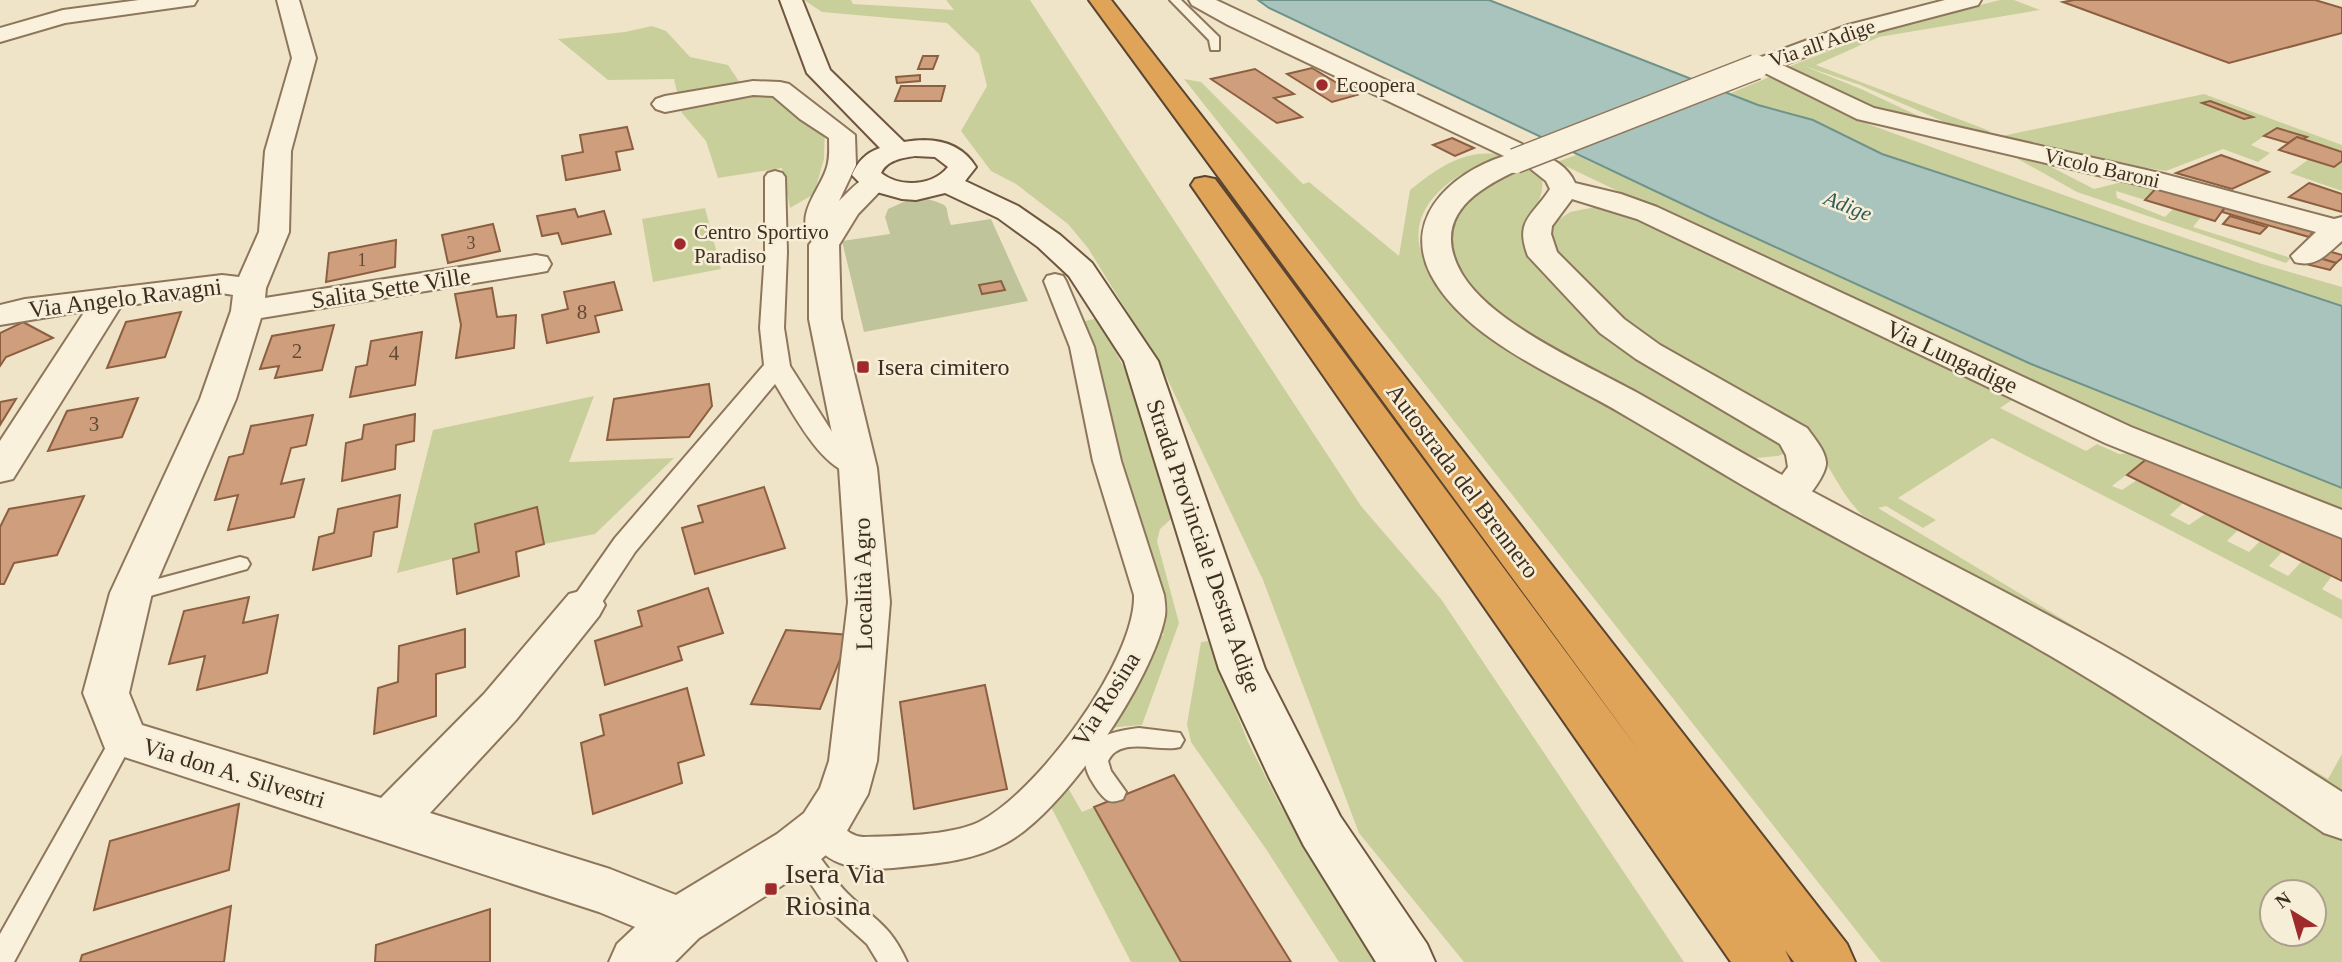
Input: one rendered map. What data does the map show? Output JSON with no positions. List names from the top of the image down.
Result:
{
  "streets": {
    "highway": ["Autostrada del Brennero"],
    "street": [
      "Via all'Adige",
      "Vicolo Baroni",
      "Salita Sette Ville",
      "Via Angelo Ravagni",
      "Via Lungadige",
      "Strada Provinciale Destra Adige",
      "Località Agro",
      "Via Rosina",
      "Via don A. Silvestri"
    ]
  },
  "crossings": [
    ["Via all'Adige", "Vicolo Baroni"],
    ["Salita Sette Ville", "Via Angelo Ravagni"],
    ["Salita Sette Ville", "Via don A. Silvestri"],
    ["Via Angelo Ravagni", "Via don A. Silvestri"],
    ["Località Agro", "Via Rosina"],
    ["Località Agro", "Via don A. Silvestri"]
  ],
  "water": ["Adige"],
  "places": {
    "other": ["Ecoopera", "Centro Sportivo Paradiso"],
    "transit": ["Isera cimitero", "Isera Via Riosina"]
  },
  "house_numbers": [
    "3",
    "1",
    "8",
    "2",
    "4",
    "3"
  ],
  "north": "top left"
}
